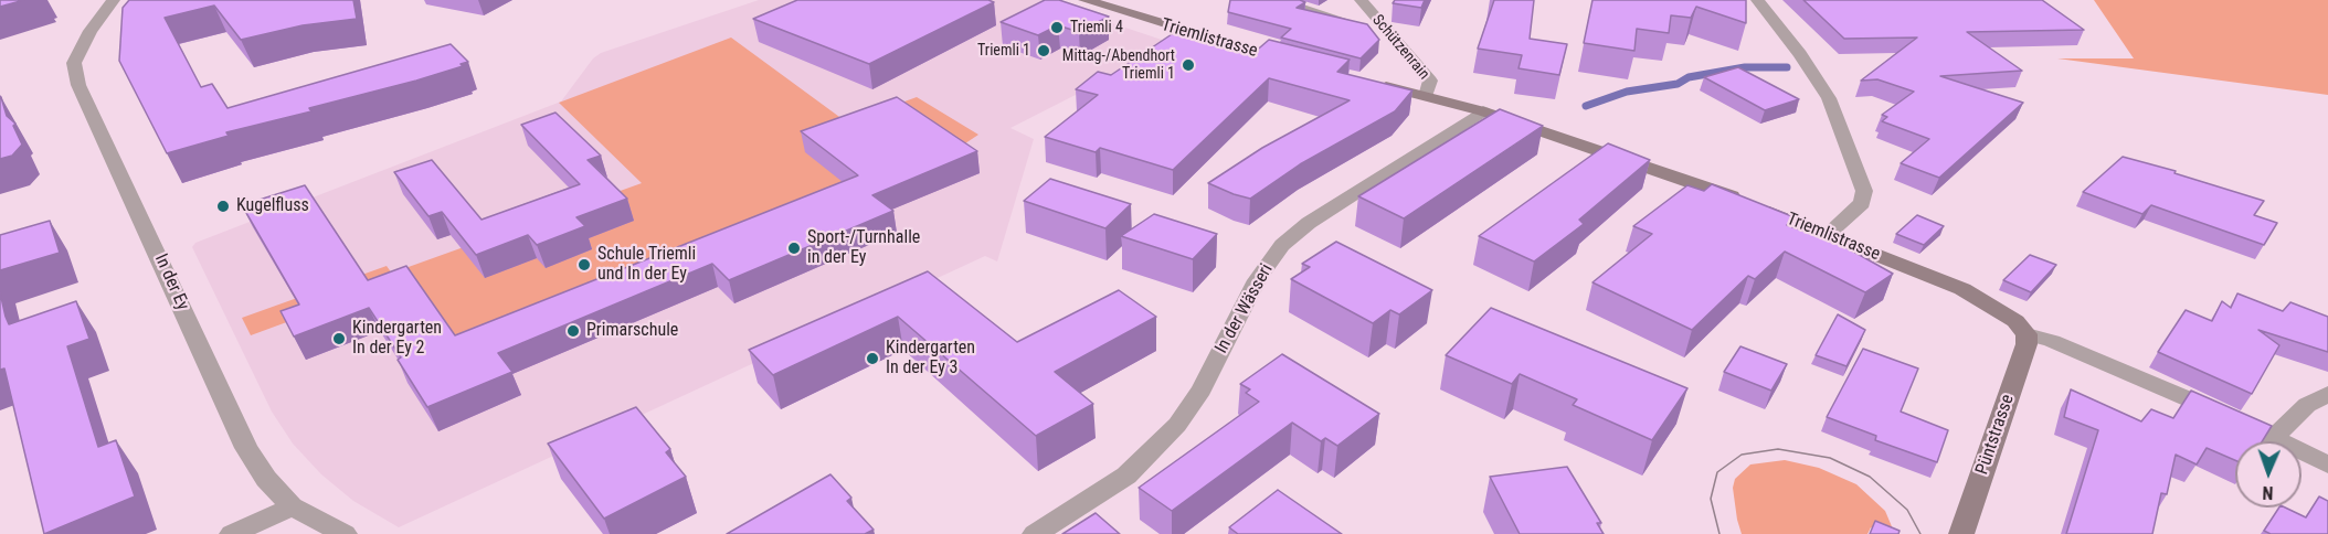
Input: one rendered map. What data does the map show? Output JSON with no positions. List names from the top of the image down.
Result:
{
  "streets": {
    "street": [
      "Triemlistrasse",
      "Schützenrain",
      "In der Ey",
      "In der Wässeri",
      "Püntstrasse"
    ]
  },
  "crossings": [
    ["Triemlistrasse", "Schützenrain"],
    ["Triemlistrasse", "In der Wässeri"],
    ["Triemlistrasse", "Püntstrasse"]
  ],
  "places": [
    "Triemli 4",
    "Triemli 1",
    "Mittag-/Abendhort Triemli 1",
    "Kugelfluss",
    "Sport-/Turnhalle in der Ey",
    "Schule Triemli und In der Ey",
    "Primarschule",
    "Kindergarten In der Ey 2",
    "Kindergarten In der Ey 3"
  ],
  "north": "bottom"
}
